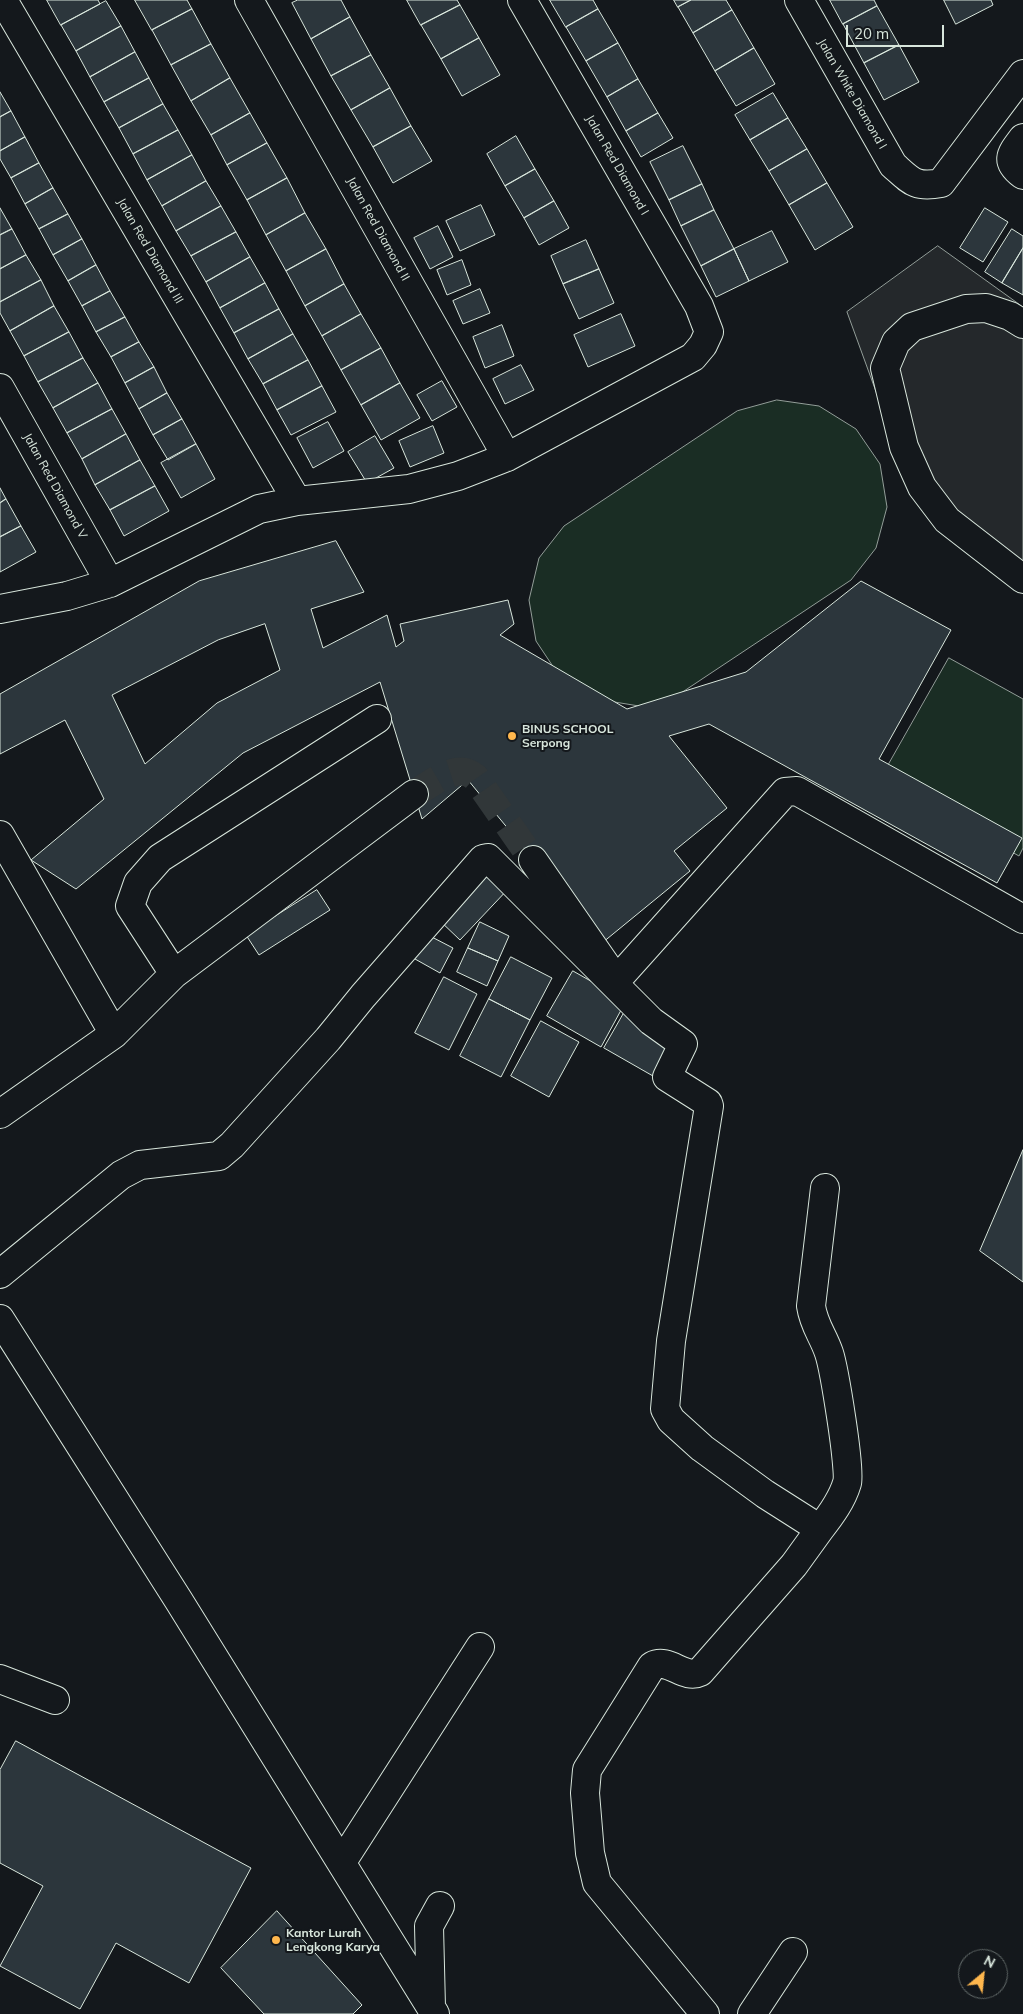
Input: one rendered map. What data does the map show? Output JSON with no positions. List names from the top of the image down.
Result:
{
  "streets": {
    "street": [
      "Jalan White Diamond I",
      "Jalan Red Diamond I",
      "Jalan Red Diamond II",
      "Jalan Red Diamond III",
      "Jalan Red Diamond V"
    ]
  },
  "crossings": [
    ["Jalan Red Diamond I", "Jalan Red Diamond II"]
  ],
  "places": ["BINUS SCHOOL Serpong", "Kantor Lurah Lengkong Karya"],
  "scale_bar": "20 m",
  "north": "top right"
}
